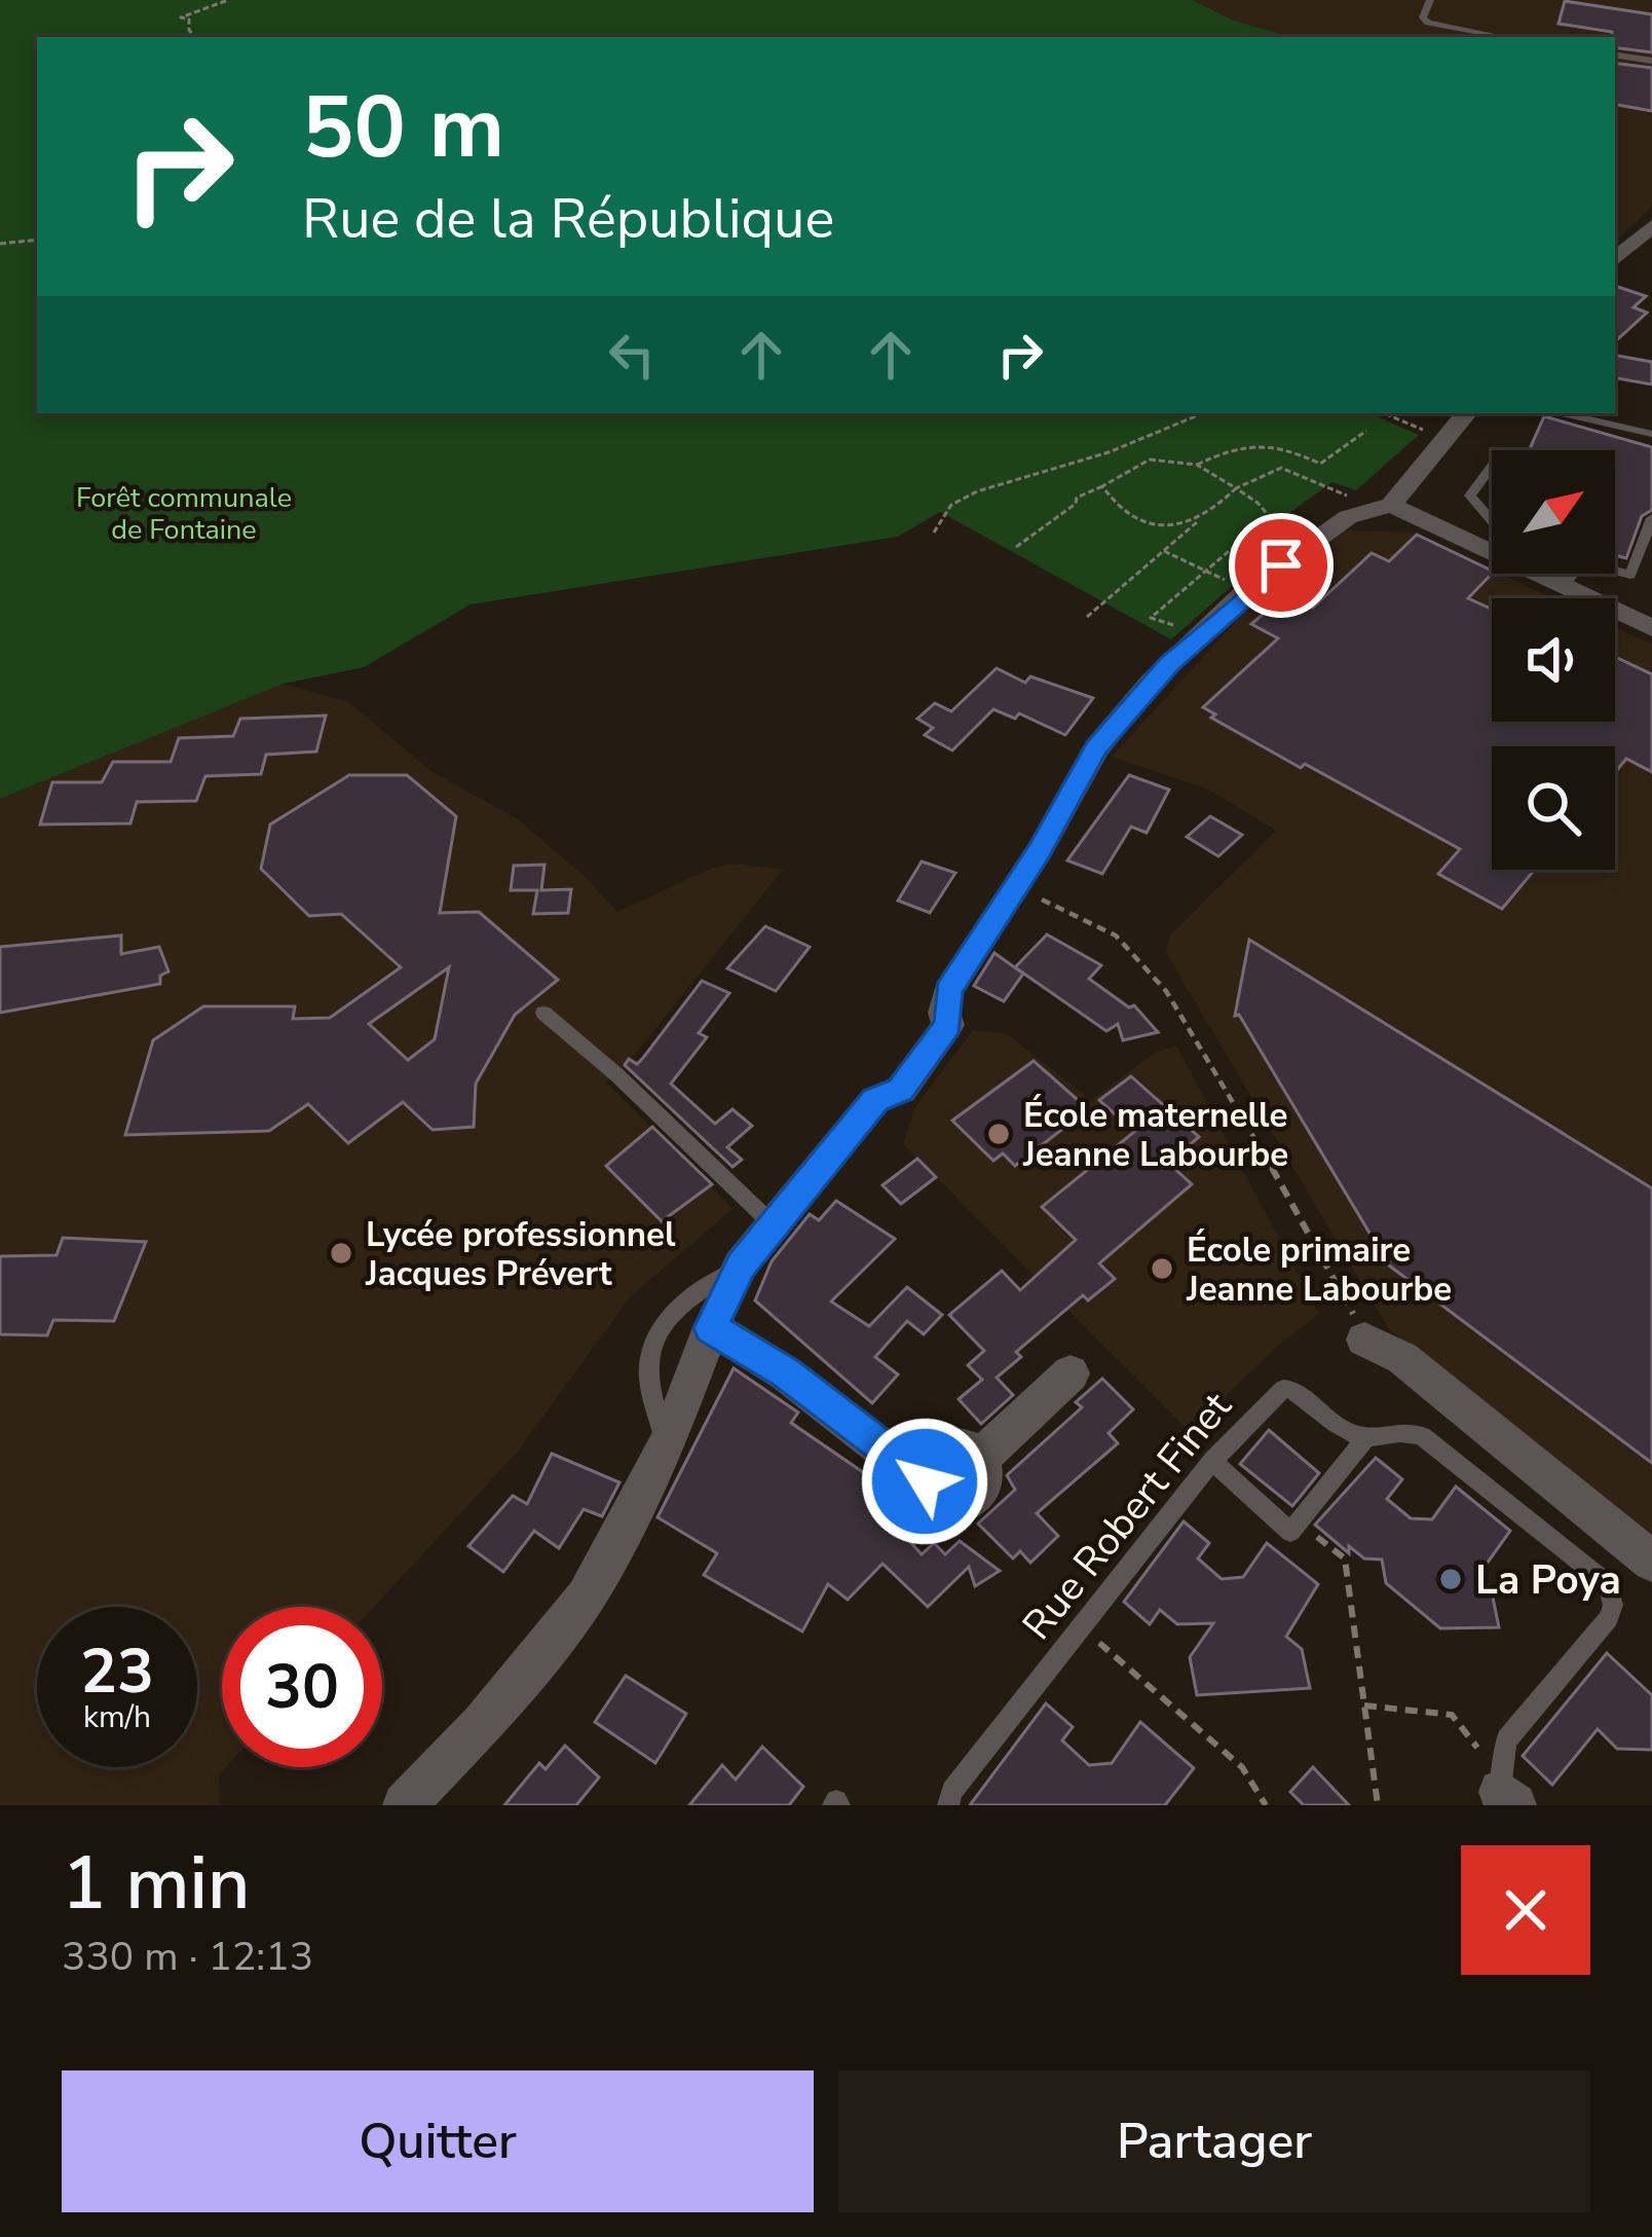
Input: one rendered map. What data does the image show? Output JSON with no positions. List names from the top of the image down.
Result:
{
  "streets": {
    "lane": ["Rue Robert Finet"]
  },
  "parks": ["Forêt communale de Fontaine"],
  "places": [
    "École maternelle Jeanne Labourbe",
    "Lycée professionnel Jacques Prévert",
    "École primaire Jeanne Labourbe",
    "La Poya"
  ],
  "north": "top right",
  "page": {
    "turn": ["50 m", "Rue de la République"],
    "speed": "23 km/h",
    "limit": "30",
    "heading": ["1 min", "330 m · 12:13"],
    "buttons": ["Quitter", "Partager"]
  }
}
